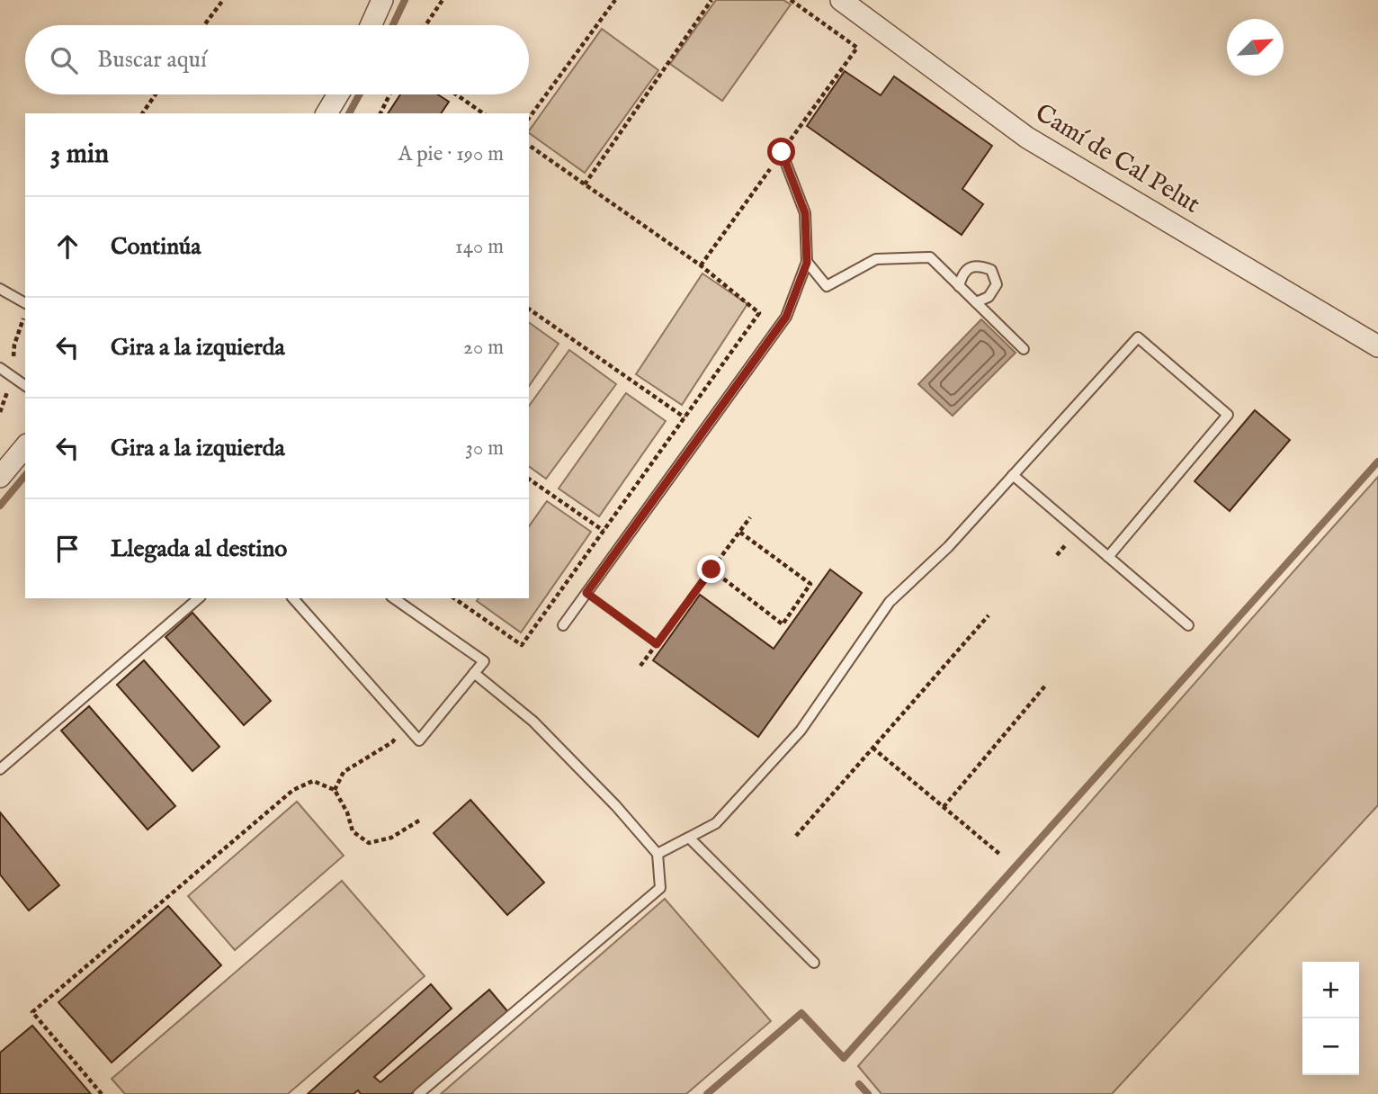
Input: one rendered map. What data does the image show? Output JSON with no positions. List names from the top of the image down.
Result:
{
  "streets": {
    "street": ["Camí de Cal Pelut"]
  },
  "north": "top right",
  "page": {
    "search": "Buscar aquí",
    "heading": ["3 min", "A pie · 190 m"],
    "list": [
      ["Continúa", "140 m"],
      ["Gira a la izquierda", "20 m"],
      ["Gira a la izquierda", "30 m"],
      "Llegada al destino"
    ],
    "map_buttons": ["+", "−"]
  }
}
